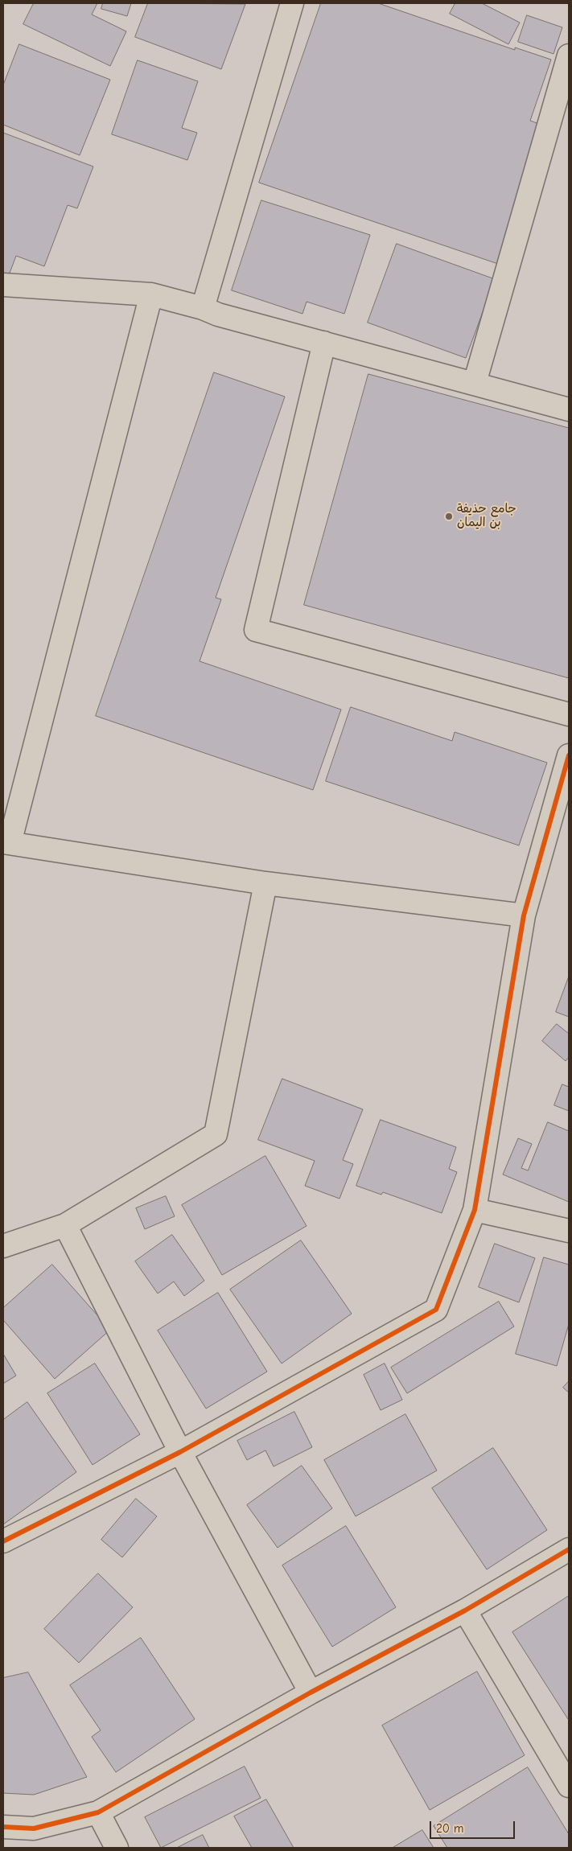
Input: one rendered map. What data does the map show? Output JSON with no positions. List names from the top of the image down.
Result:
{
  "places": ["جامع حذيفة بن اليمان"],
  "scale_bar": "20 m"
}
